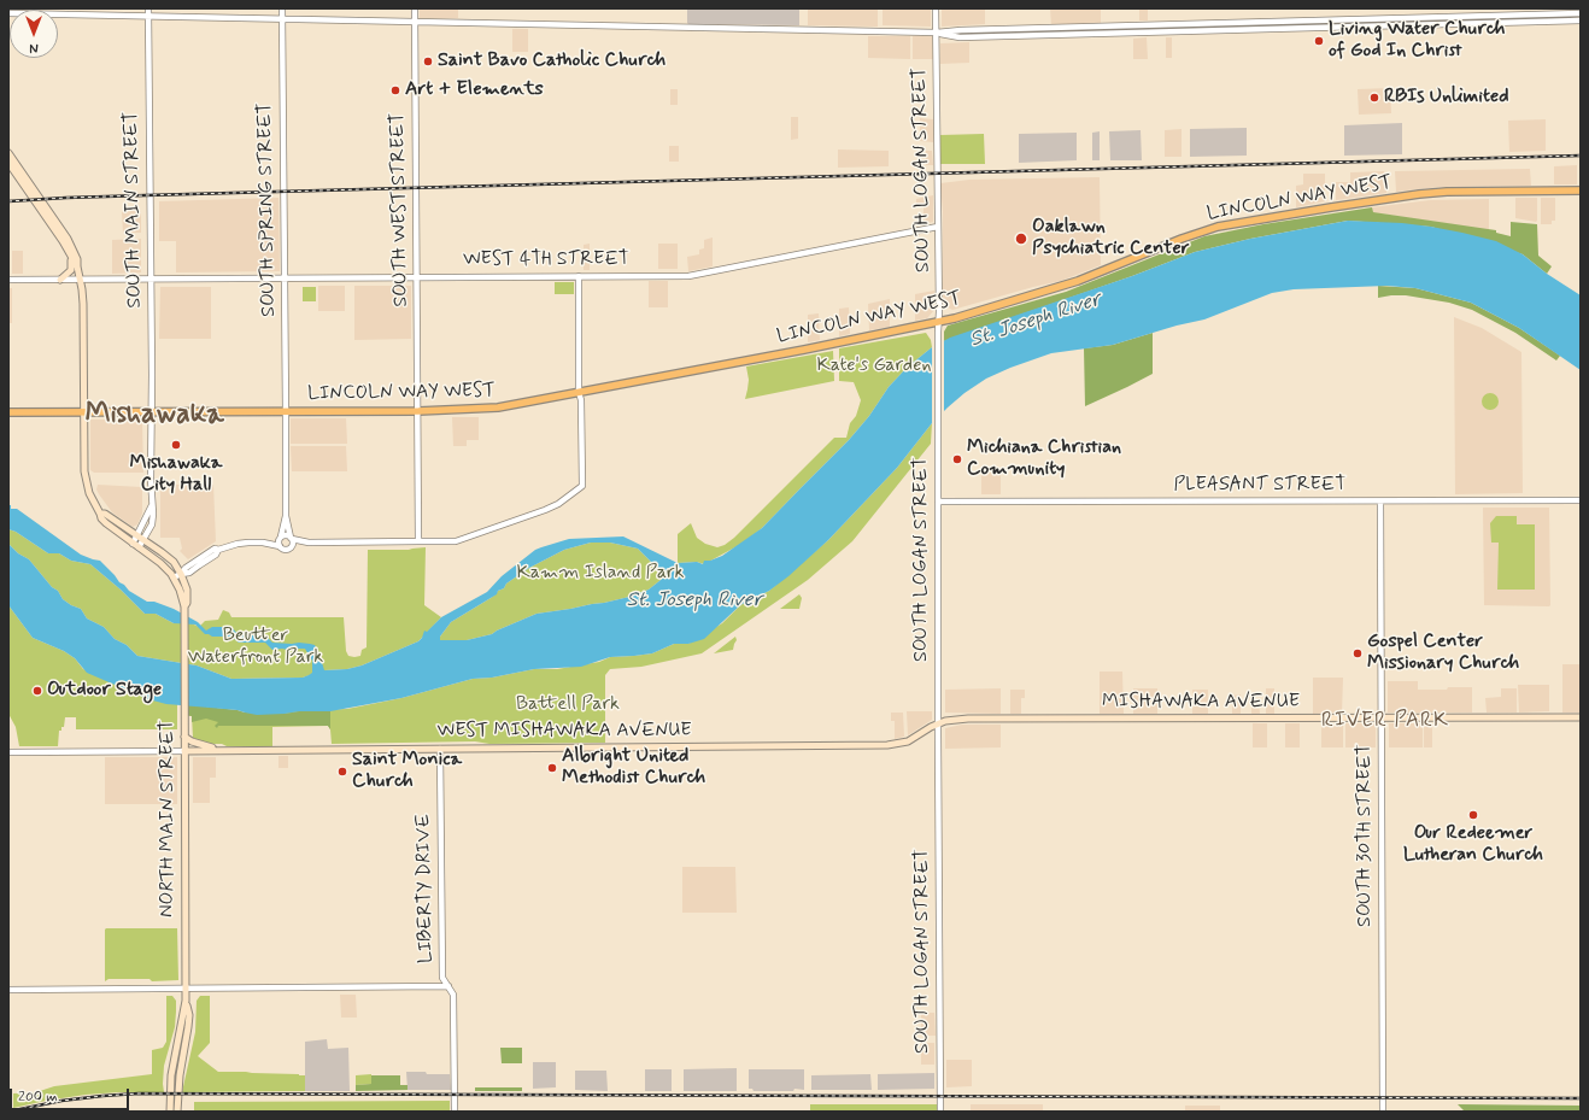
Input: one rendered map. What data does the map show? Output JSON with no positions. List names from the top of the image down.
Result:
{
  "streets": {
    "main road": [
      "LINCOLN WAY WEST",
      "MISHAWAKA AVENUE",
      "WEST MISHAWAKA AVENUE",
      "NORTH MAIN STREET"
    ],
    "street": [
      "SOUTH LOGAN STREET",
      "SOUTH MAIN STREET",
      "SOUTH SPRING STREET",
      "SOUTH WEST STREET",
      "WEST 4TH STREET",
      "PLEASANT STREET",
      "SOUTH 30TH STREET",
      "LIBERTY DRIVE"
    ]
  },
  "crossings": [
    ["SOUTH LOGAN STREET", "LINCOLN WAY WEST"],
    ["SOUTH LOGAN STREET", "WEST 4TH STREET"],
    ["SOUTH LOGAN STREET", "PLEASANT STREET"],
    ["SOUTH LOGAN STREET", "MISHAWAKA AVENUE"],
    ["SOUTH LOGAN STREET", "WEST MISHAWAKA AVENUE"],
    ["LINCOLN WAY WEST", "SOUTH MAIN STREET"],
    ["LINCOLN WAY WEST", "SOUTH SPRING STREET"],
    ["LINCOLN WAY WEST", "SOUTH WEST STREET"],
    ["LINCOLN WAY WEST", "NORTH MAIN STREET"],
    ["SOUTH MAIN STREET", "WEST 4TH STREET"],
    ["SOUTH SPRING STREET", "WEST 4TH STREET"],
    ["SOUTH WEST STREET", "WEST 4TH STREET"],
    ["WEST 4TH STREET", "NORTH MAIN STREET"],
    ["PLEASANT STREET", "SOUTH 30TH STREET"],
    ["MISHAWAKA AVENUE", "WEST MISHAWAKA AVENUE"],
    ["MISHAWAKA AVENUE", "SOUTH 30TH STREET"],
    ["WEST MISHAWAKA AVENUE", "NORTH MAIN STREET"],
    ["WEST MISHAWAKA AVENUE", "LIBERTY DRIVE"]
  ],
  "districts": ["Mishawaka", "RIVER PARK"],
  "water": ["St. Joseph River"],
  "parks": [
    "Kate's Garden",
    "Kamm Island Park",
    "Beutter Waterfront Park",
    "Battell Park"
  ],
  "places": [
    "Living Water Church of God In Christ",
    "Saint Bavo Catholic Church",
    "Art + Elements",
    "RBIs Unlimited",
    "Oaklawn Psychiatric Center",
    "Mishawaka City Hall",
    "Michiana Christian Community",
    "Gospel Center Missionary Church",
    "Outdoor Stage",
    "Albright United Methodist Church",
    "Saint Monica Church",
    "Our Redeemer Lutheran Church"
  ],
  "scale_bar": "200 m",
  "north": "bottom"
}
